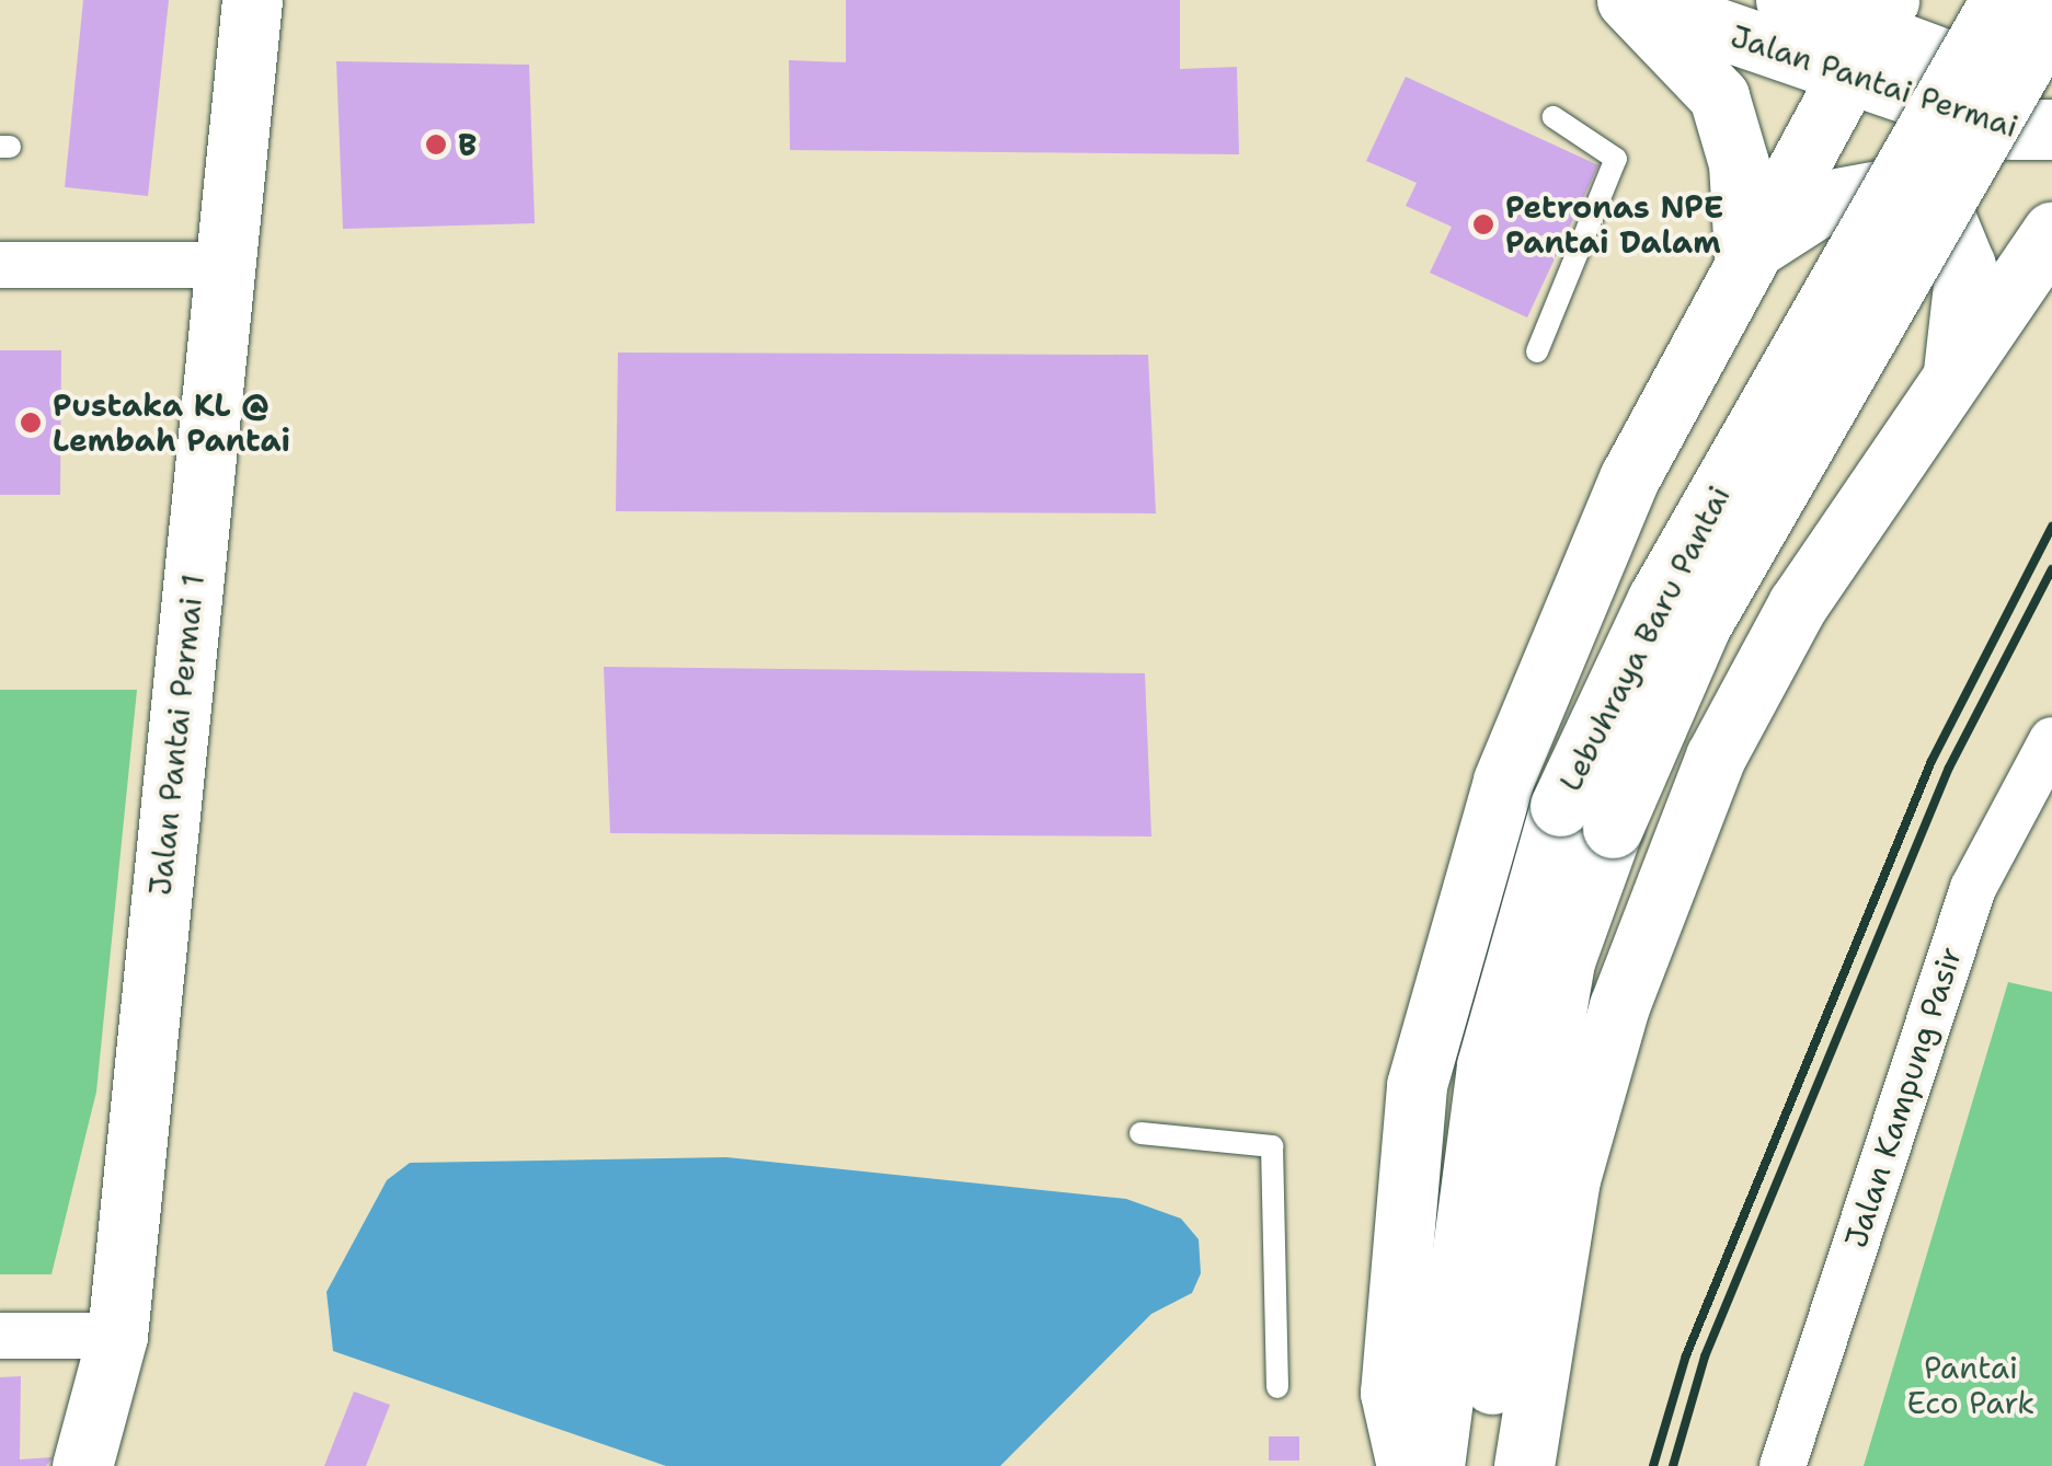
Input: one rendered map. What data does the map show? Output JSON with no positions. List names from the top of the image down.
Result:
{
  "streets": {
    "main road": ["Jalan Pantai Permai", "Lebuhraya Baru Pantai", "Jalan Pantai Permai 1"],
    "street": ["Jalan Kampung Pasir"]
  },
  "parks": ["Pantai Eco Park"],
  "places": ["B", "Petronas NPE Pantai Dalam", "Pustaka KL @ Lembah Pantai"]
}
